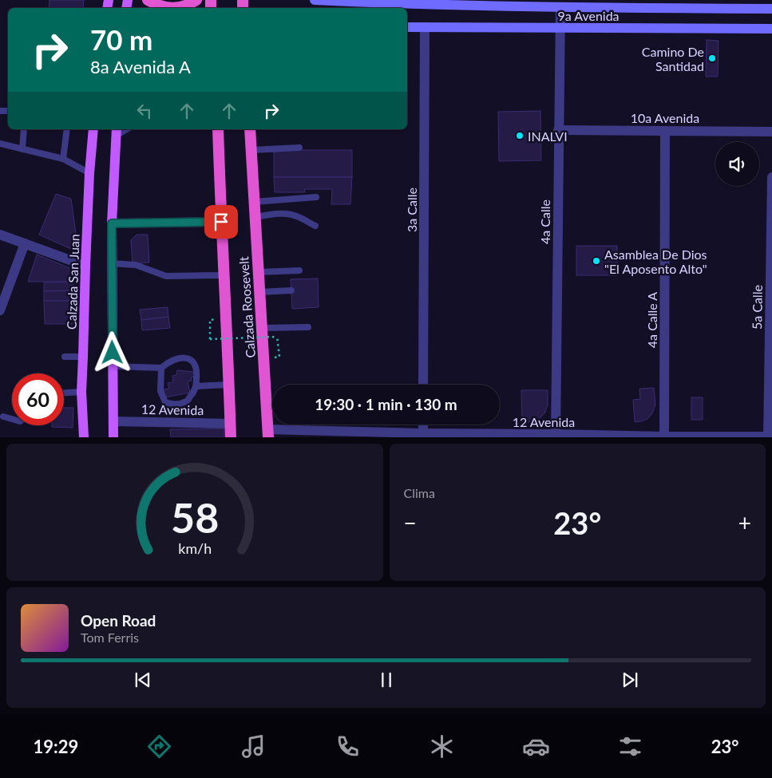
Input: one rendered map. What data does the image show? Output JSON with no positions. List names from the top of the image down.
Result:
{
  "streets": {
    "highway": ["Calzada Roosevelt"],
    "main road": ["9a Avenida", "Calzada San Juan"],
    "street": [
      "10a Avenida",
      "3a Calle",
      "4a Calle",
      "5a Calle",
      "4a Calle A",
      "12 Avenida"
    ]
  },
  "crossings": [
    ["9a Avenida", "3a Calle"],
    ["9a Avenida", "4a Calle"],
    ["10a Avenida", "4a Calle"],
    ["10a Avenida", "4a Calle A"],
    ["4a Calle", "12 Avenida"],
    ["Calzada Roosevelt", "12 Avenida"],
    ["5a Calle", "12 Avenida"],
    ["4a Calle A", "12 Avenida"]
  ],
  "places": ["Camino De Santidad", "INALVI", "Asamblea De Dios \"El Aposento Alto\""],
  "page": {
    "turn": ["70 m", "8a Avenida A"],
    "limit": "60",
    "trip": "19:30 · 1 min · 130 m",
    "tile": "Clima",
    "heat": ["−", "23°", "+"],
    "song": ["Open Road", "Tom Ferris"],
    "tabs": ["19:29", "23°"],
    "gauge": ["58", "km/h"]
  }
}
